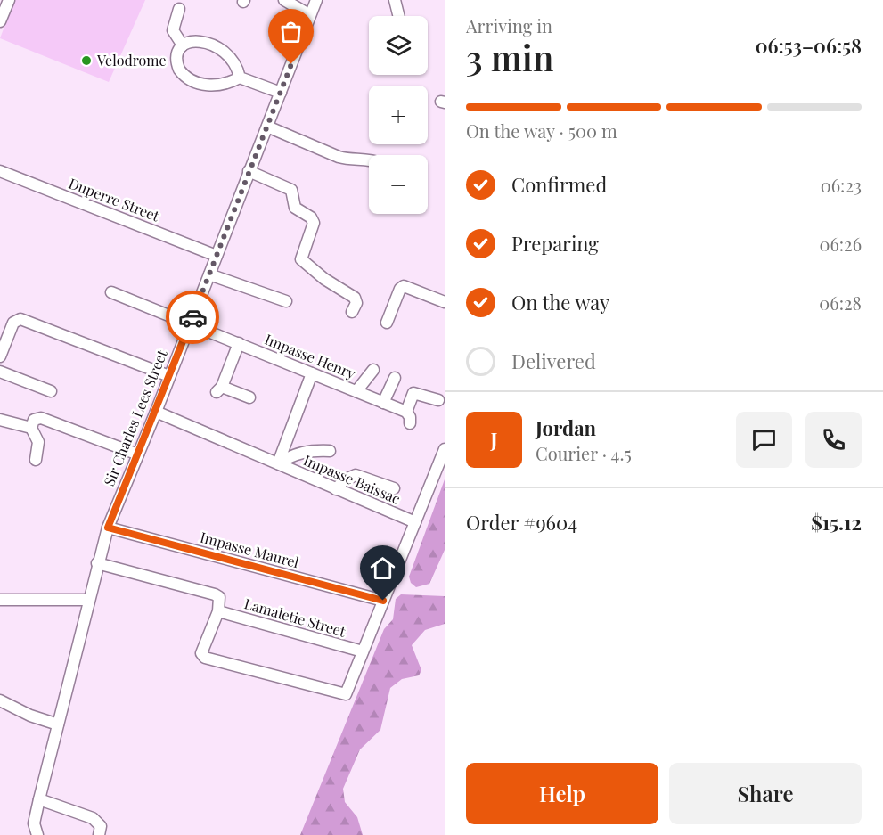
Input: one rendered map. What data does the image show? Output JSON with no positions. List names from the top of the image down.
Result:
{
  "streets": {
    "street": [
      "Duperre Street",
      "Impasse Henry",
      "Sir Charles Lees Street",
      "Impasse Baissac",
      "Impasse Maurel",
      "Lamaletie Street"
    ]
  },
  "crossings": [
    ["Duperre Street", "Sir Charles Lees Street"],
    ["Impasse Henry", "Sir Charles Lees Street"],
    ["Sir Charles Lees Street", "Impasse Baissac"],
    ["Sir Charles Lees Street", "Impasse Maurel"]
  ],
  "places": ["Velodrome"],
  "page": {
    "heading": ["3 min", "Arriving in", "06:53–06:58"],
    "panel": [
      "Jordan",
      "Courier · 4.5",
      "Order #9604",
      "$15.12"
    ],
    "map_buttons": ["+", "−"],
    "bar": "On the way · 500 m",
    "list": [
      ["Confirmed", "06:23"],
      ["Preparing", "06:26"],
      ["On the way", "06:28"],
      "Delivered"
    ],
    "round": "J",
    "buttons": ["Help", "Share"]
  }
}
